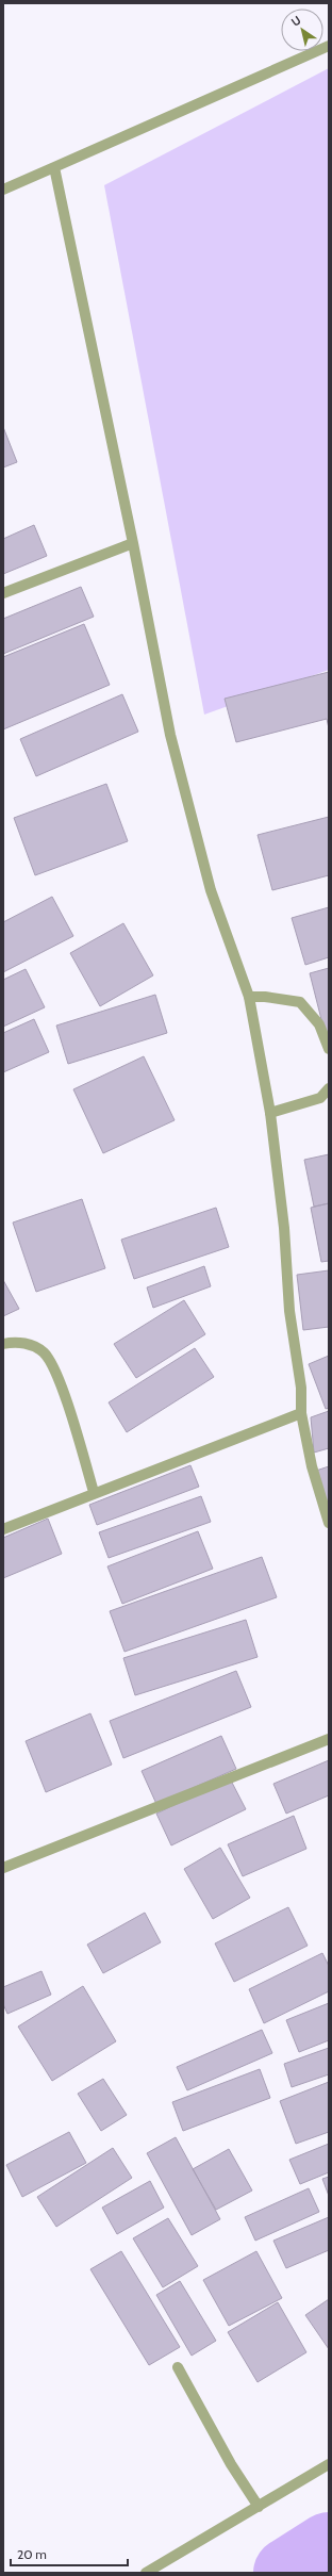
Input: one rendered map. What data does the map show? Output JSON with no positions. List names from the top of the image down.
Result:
{
  "scale_bar": "20 m",
  "north": "top left"
}
